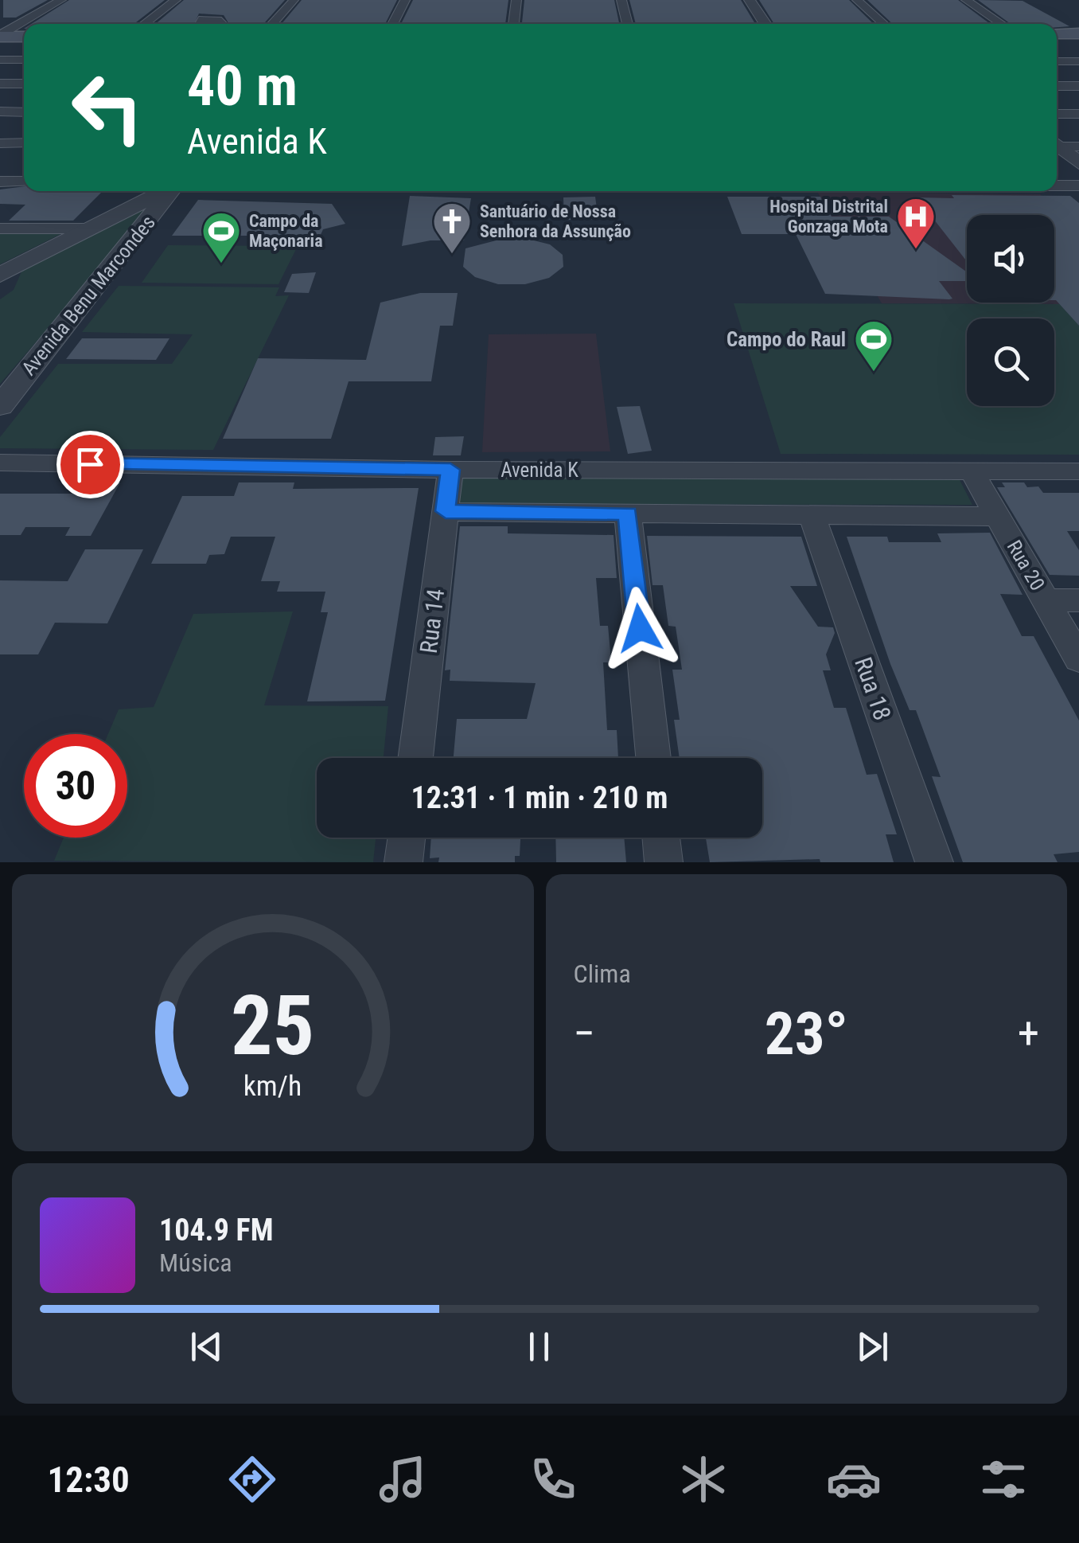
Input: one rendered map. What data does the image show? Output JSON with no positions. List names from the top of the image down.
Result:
{
  "streets": {
    "street": [
      "Avenida Benu Marcondes",
      "Avenida K",
      "Rua 20",
      "Rua 14",
      "Rua 18"
    ]
  },
  "crossings": [
    ["Avenida K", "Rua 20"],
    ["Avenida K", "Rua 14"]
  ],
  "places": {
    "hospital": ["Hospital Distrital Gonzaga Mota"],
    "church": ["Santuário de Nossa Senhora da Assunção"],
    "sports": ["Campo da Maçonaria", "Campo do Raul"]
  },
  "page": {
    "turn": ["40 m", "Avenida K"],
    "limit": "30",
    "trip": "12:31 · 1 min · 210 m",
    "tile": "Clima",
    "heat": ["−", "23°", "+"],
    "song": ["104.9 FM", "Música"],
    "tabs": "12:30",
    "gauge": ["25", "km/h"]
  }
}
